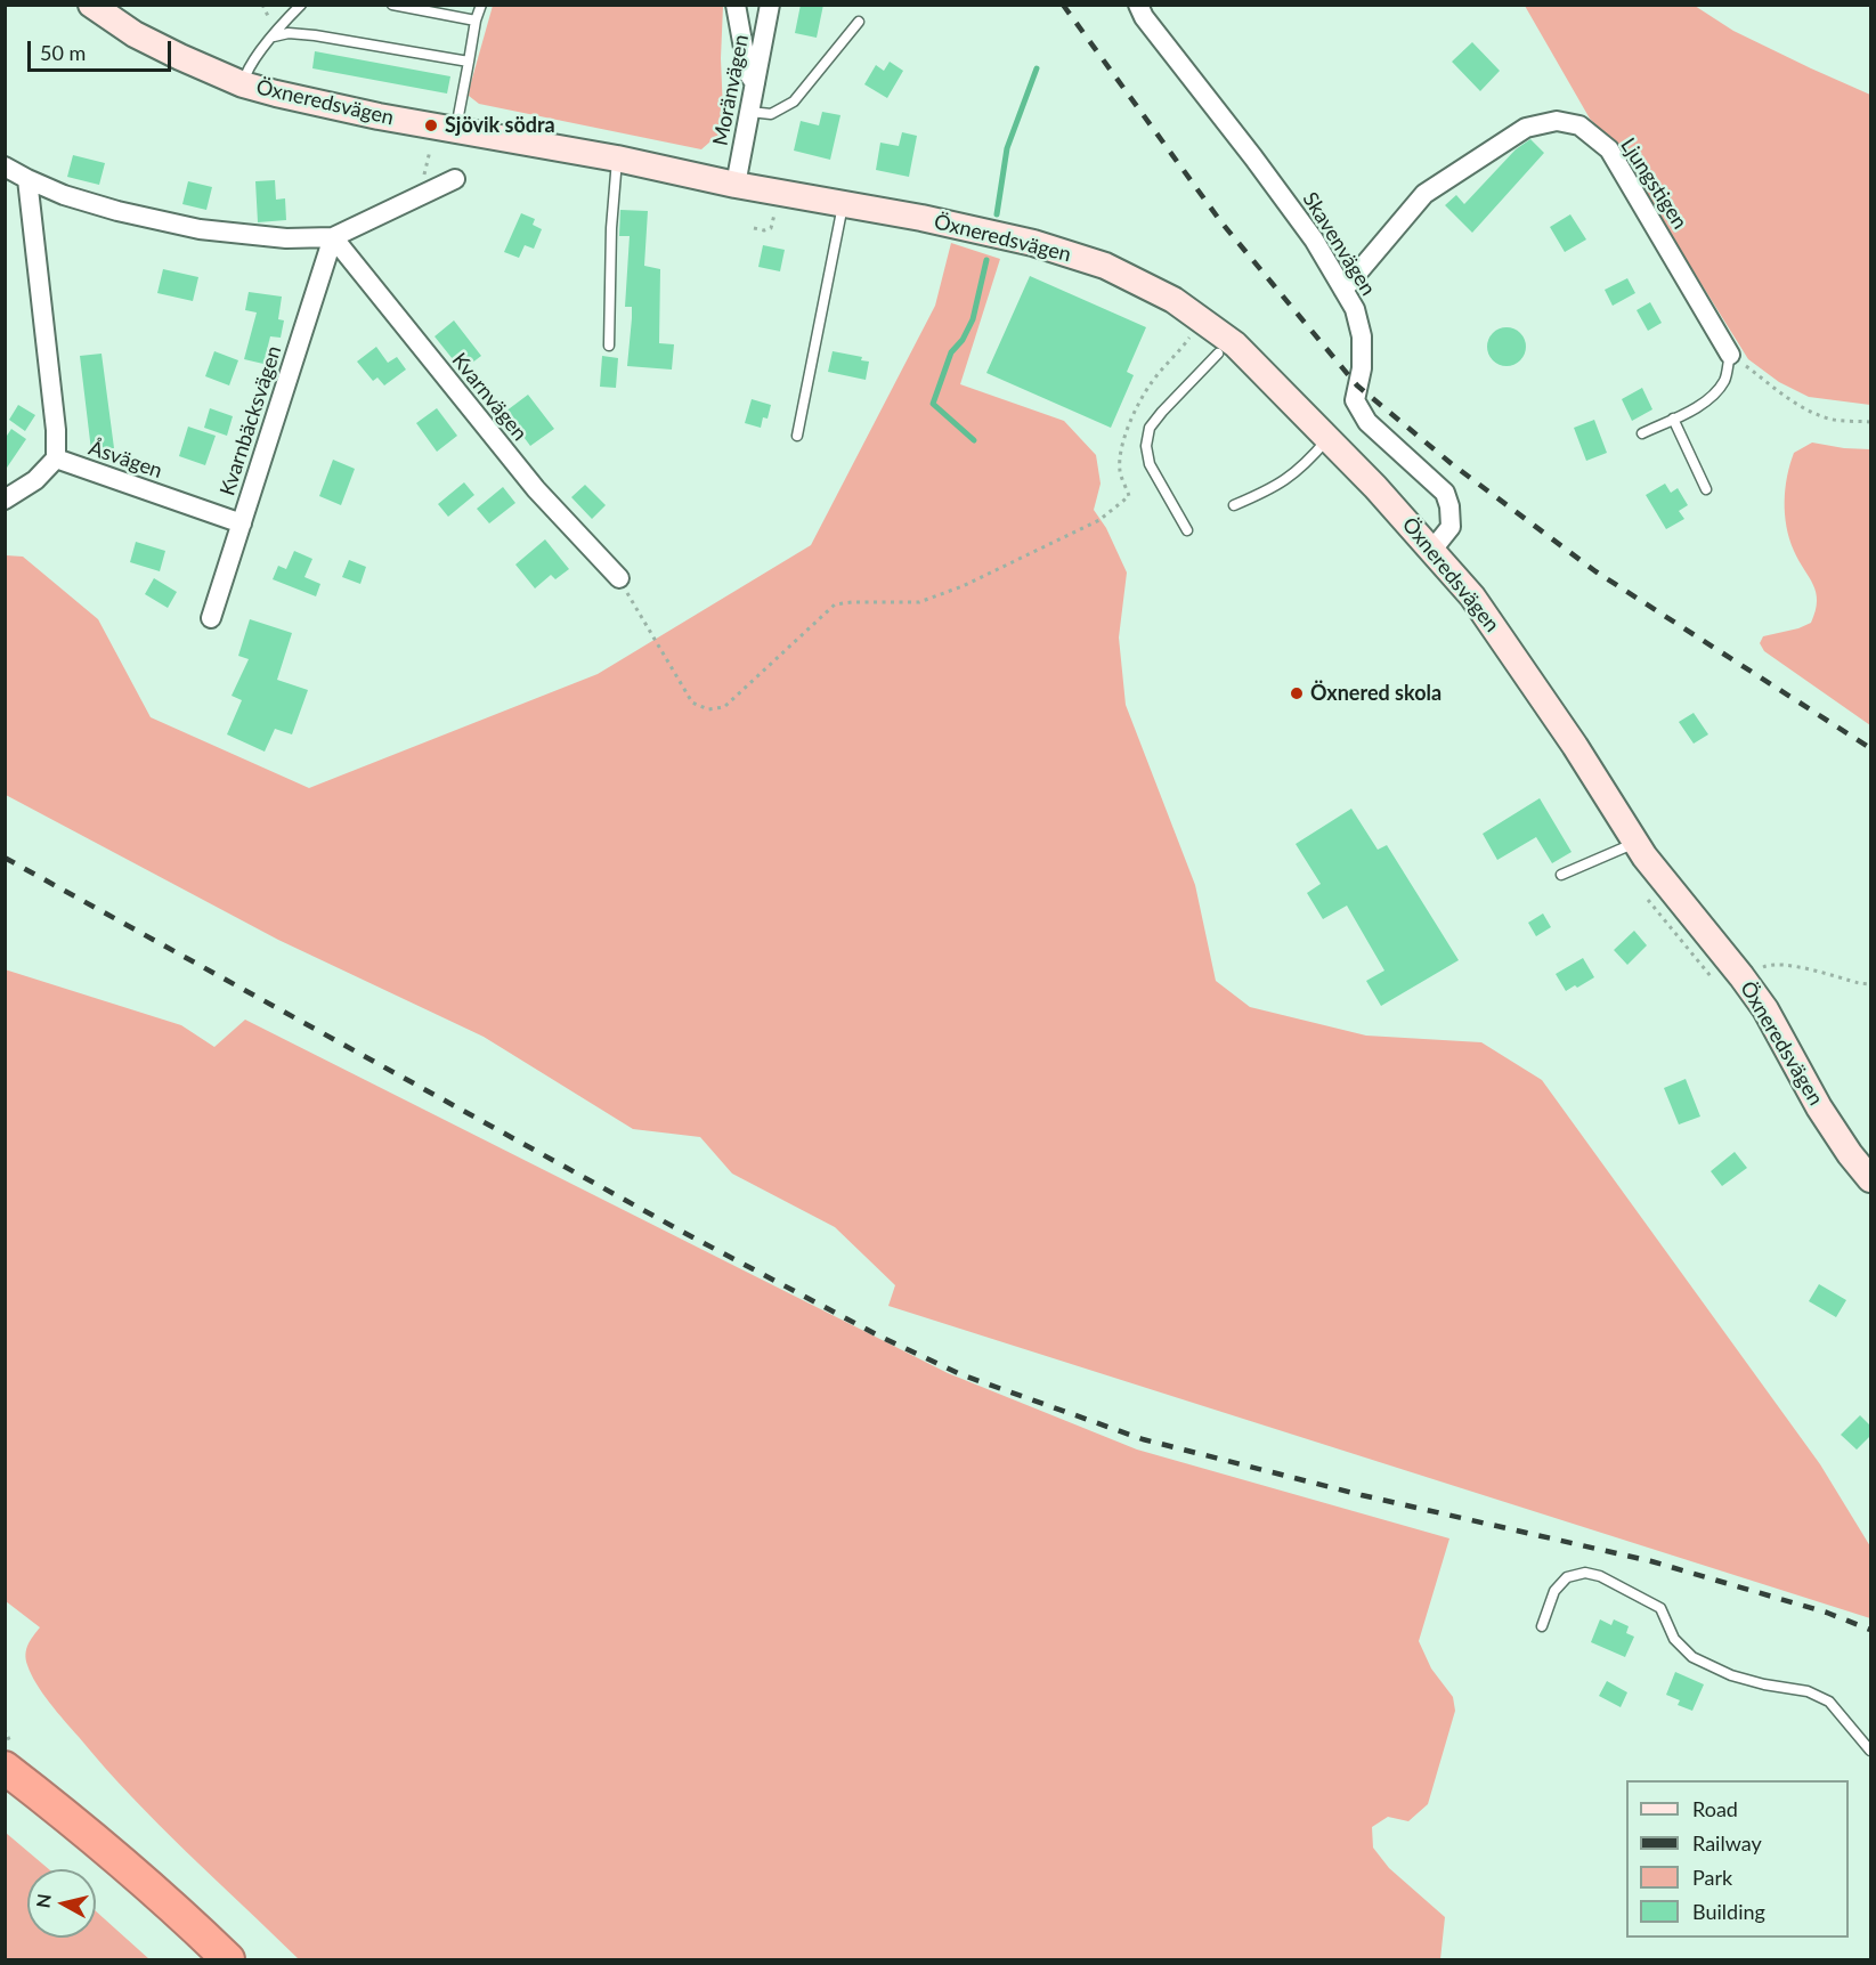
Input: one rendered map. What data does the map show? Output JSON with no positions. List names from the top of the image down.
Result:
{
  "streets": {
    "street": [
      "Moränvägen",
      "Öxneredsvägen",
      "Ljungstigen",
      "Skavenvägen",
      "Kvarnvägen",
      "Kvarnbäcksvägen",
      "Åsvägen"
    ]
  },
  "crossings": [
    ["Moränvägen", "Öxneredsvägen"],
    ["Öxneredsvägen", "Skavenvägen"],
    ["Ljungstigen", "Skavenvägen"],
    ["Kvarnvägen", "Kvarnbäcksvägen"],
    ["Kvarnbäcksvägen", "Åsvägen"]
  ],
  "places": ["Sjövik södra", "Öxnered skola"],
  "legend": [
    "Road",
    "Railway",
    "Park",
    "Building"
  ],
  "scale_bar": "50 m",
  "north": "left"
}
